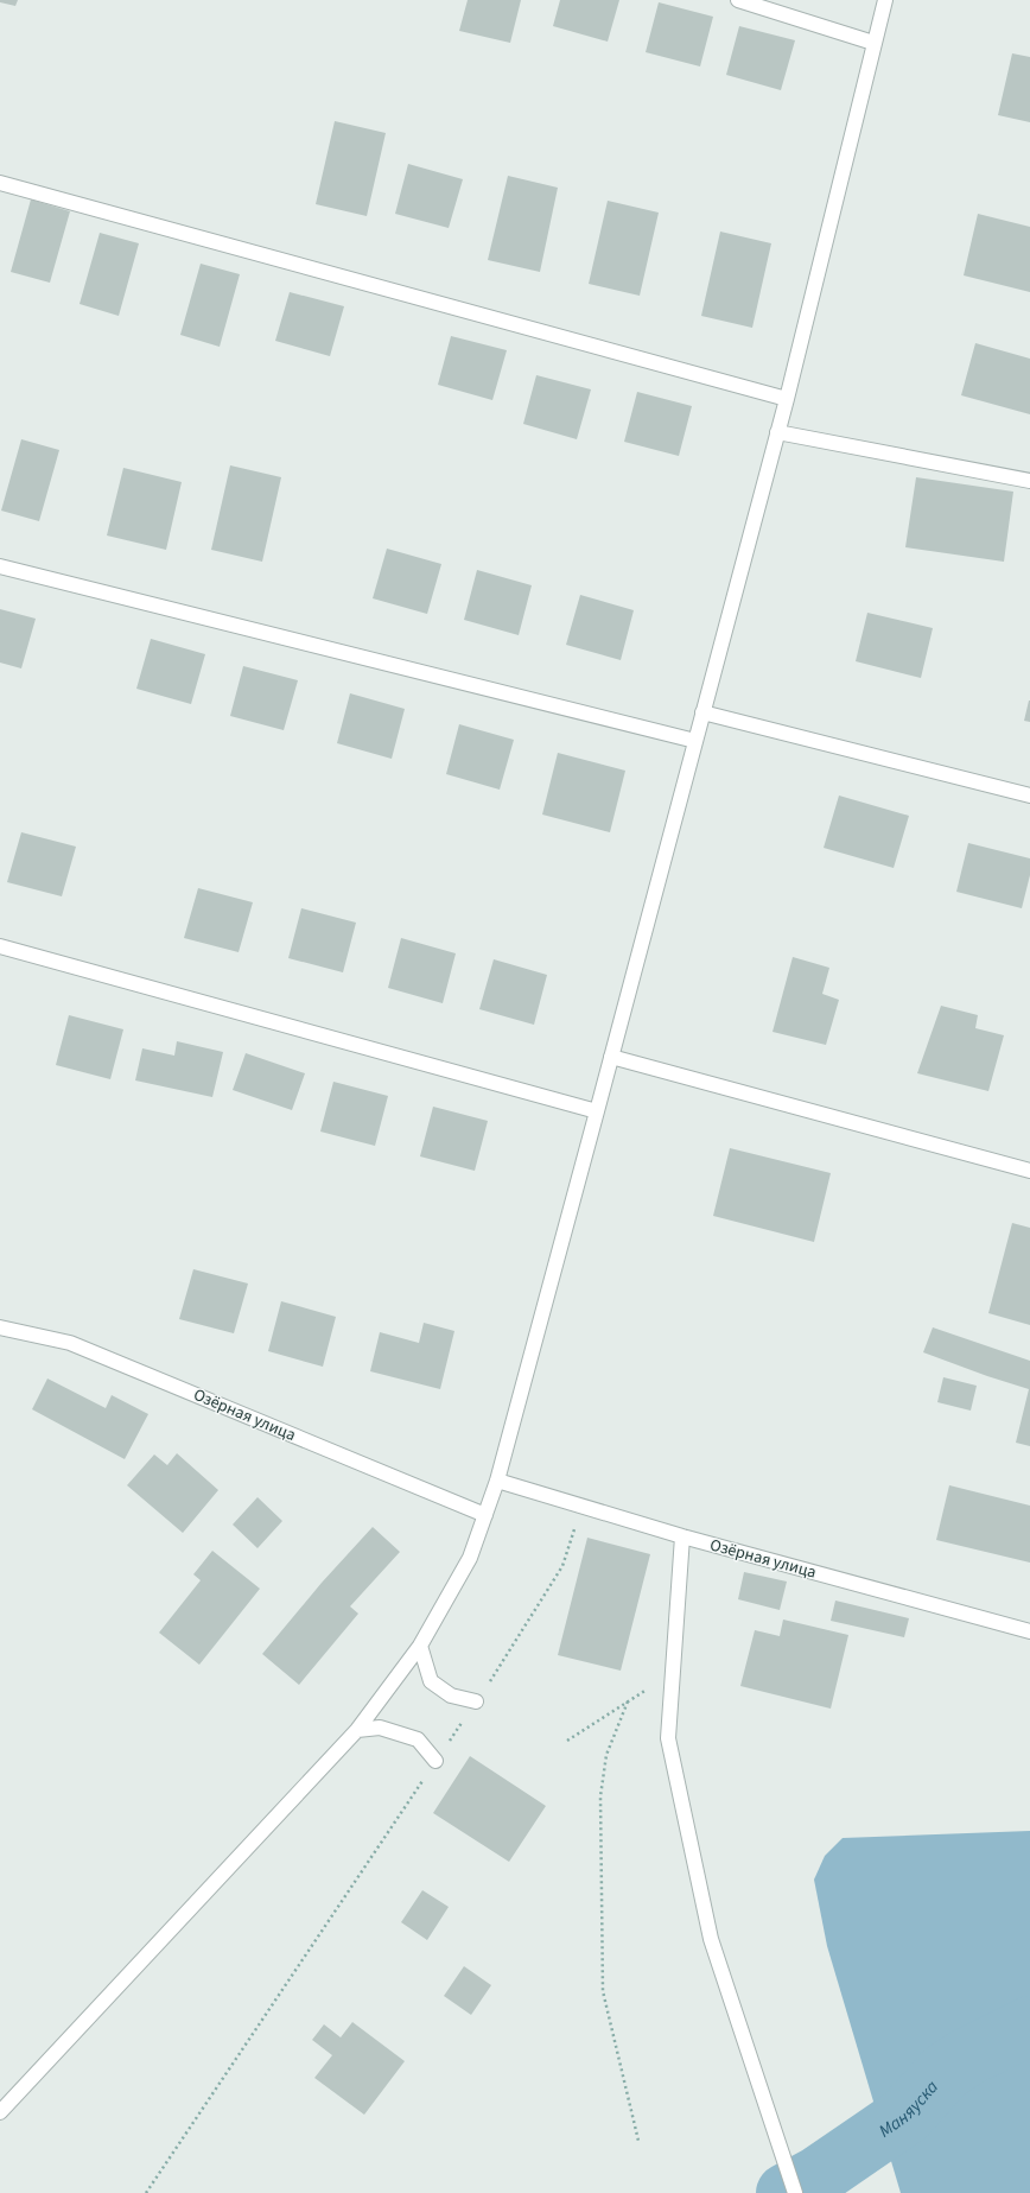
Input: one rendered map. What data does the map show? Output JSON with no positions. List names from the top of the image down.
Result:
{
  "streets": {
    "street": ["Озёрная улица"]
  },
  "water": ["Маняуска"]
}
